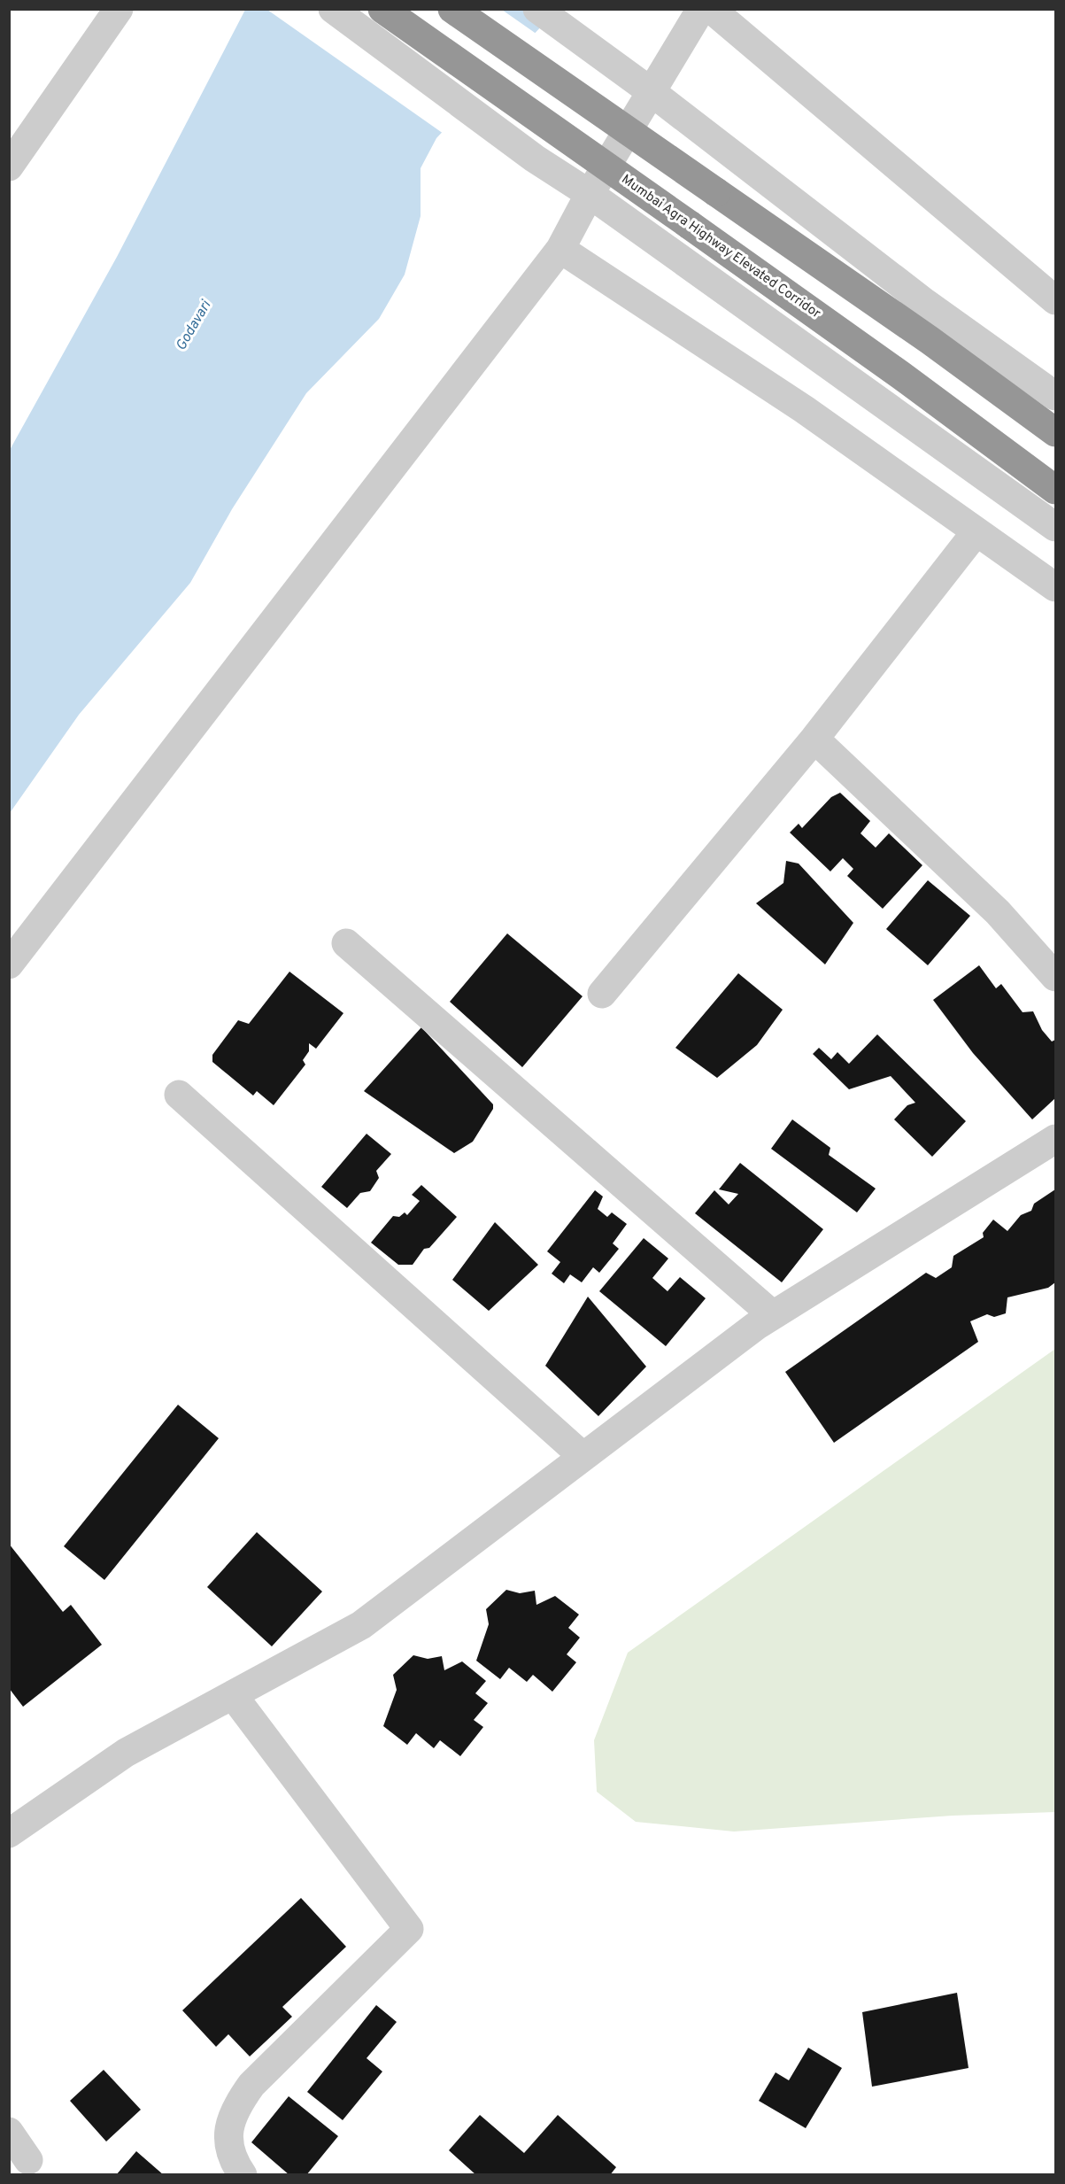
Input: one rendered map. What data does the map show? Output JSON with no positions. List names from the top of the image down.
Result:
{
  "streets": {
    "highway": ["Mumbai Agra Highway Elevated Corridor"]
  },
  "water": ["Godavari"]
}
